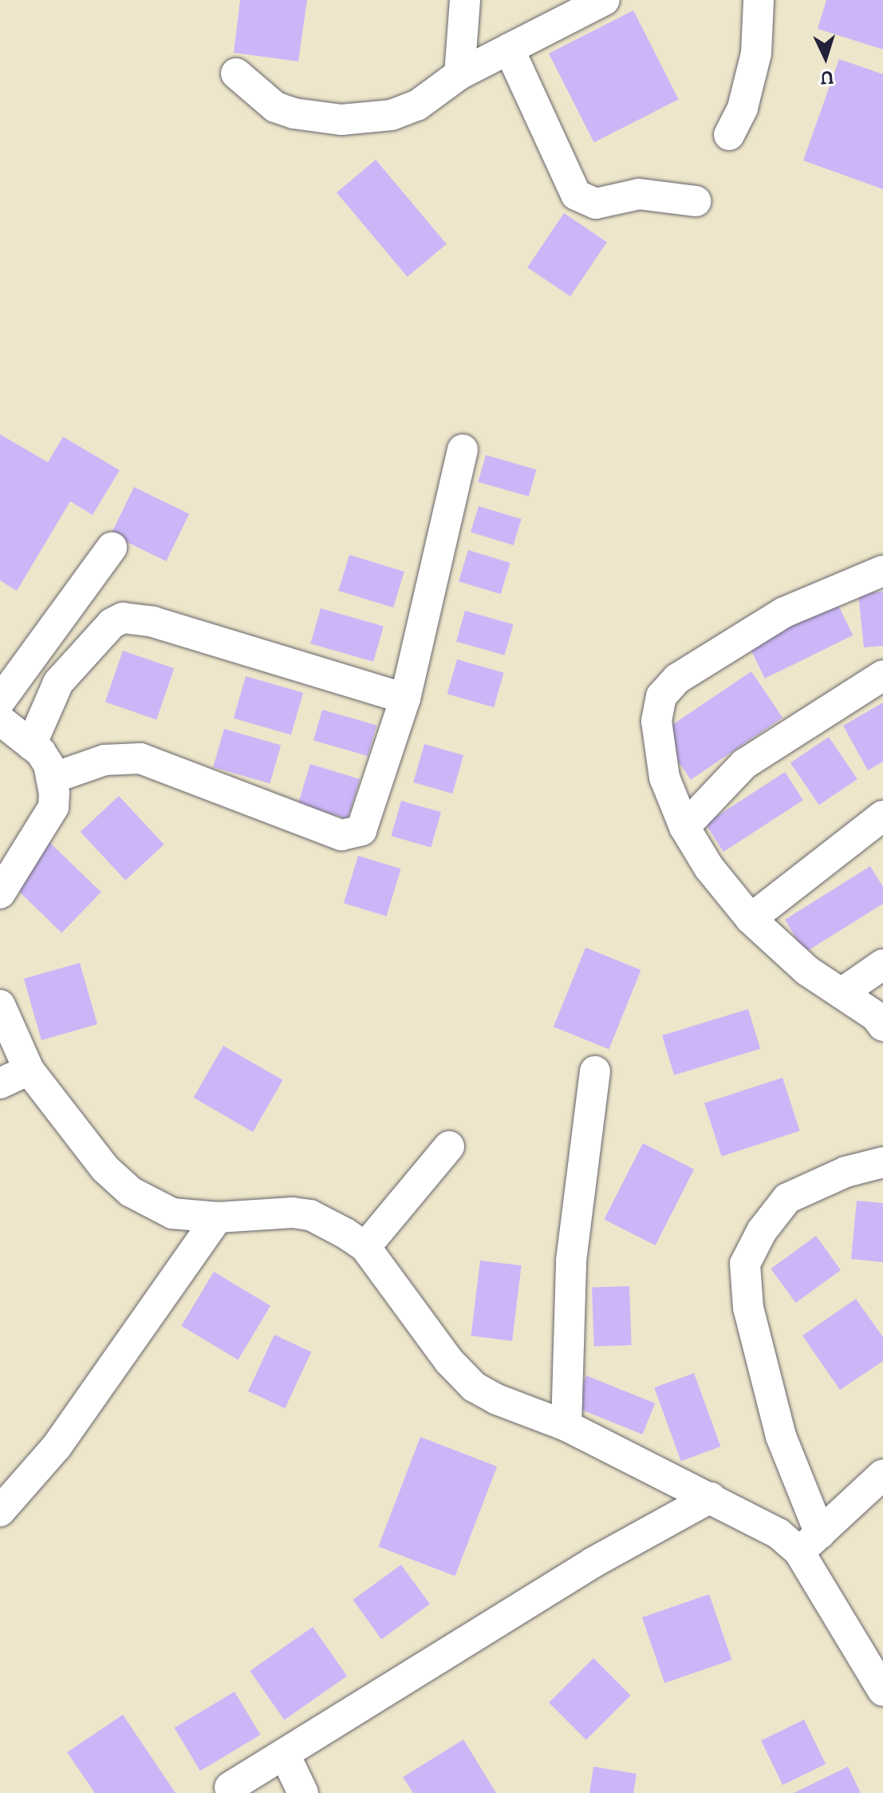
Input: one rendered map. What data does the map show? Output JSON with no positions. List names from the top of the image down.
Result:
{
  "north": "bottom"
}
